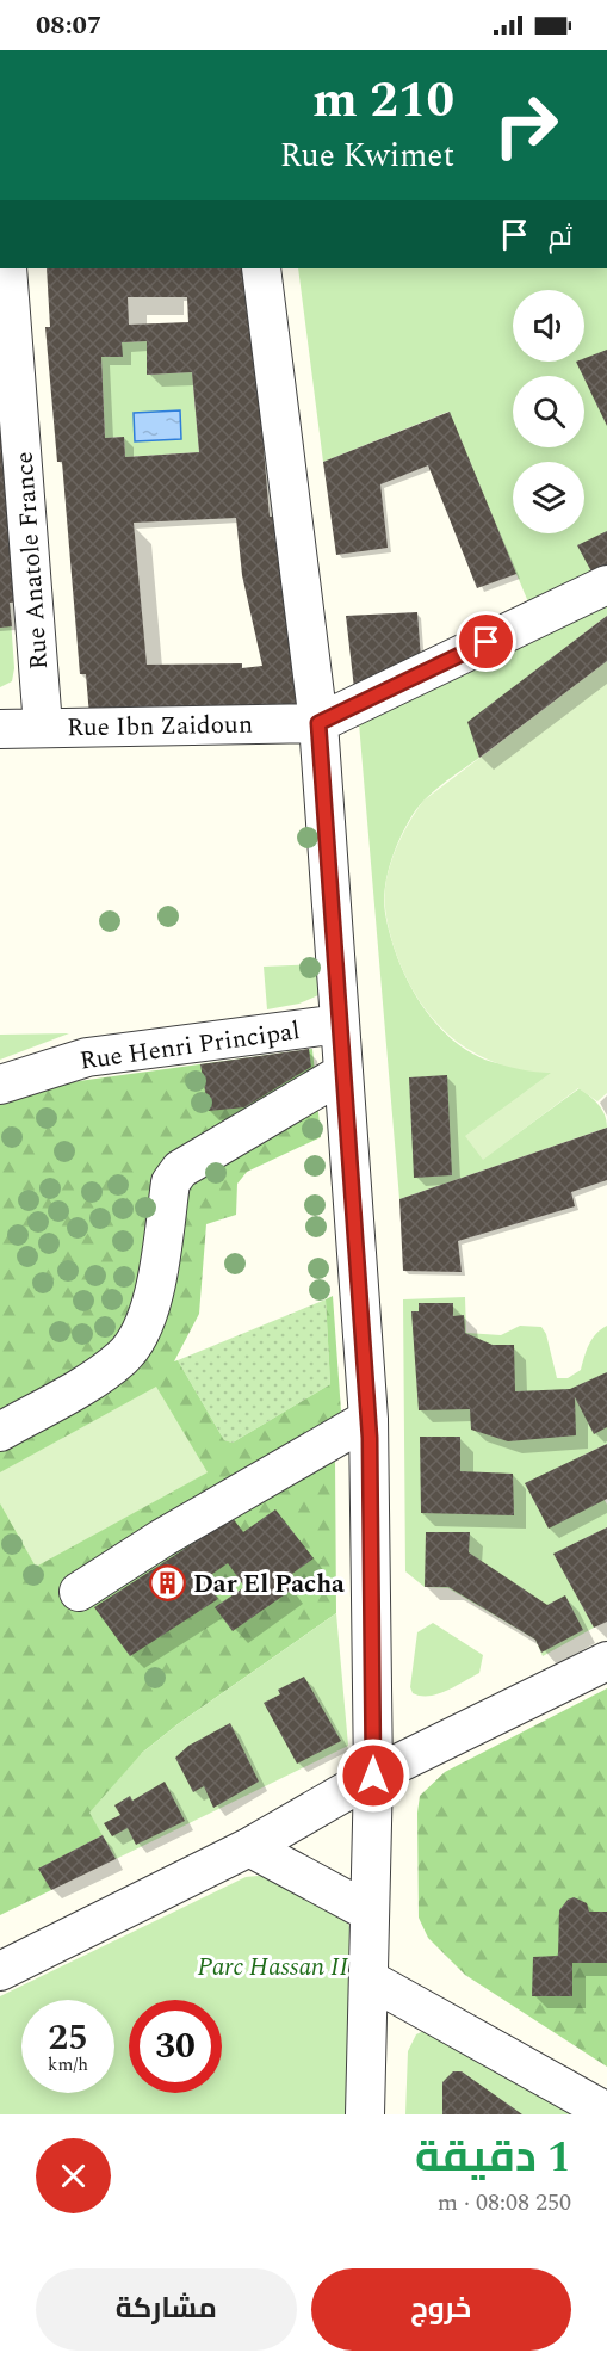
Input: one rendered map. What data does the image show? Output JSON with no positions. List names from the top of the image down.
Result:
{
  "streets": {
    "street": ["Rue Anatole France", "Rue Ibn Zaidoun", "Rue Henri Principal"]
  },
  "crossings": [
    ["Rue Anatole France", "Rue Ibn Zaidoun"]
  ],
  "parks": ["Parc Hassan II"],
  "places": {
    "building": ["Dar El Pacha"]
  },
  "page": {
    "status": "08:07",
    "turn": ["210 m", "Rue Kwimet"],
    "then": "ثم",
    "speed": "25 km/h",
    "limit": "30",
    "heading": ["1 دقيقة", "250 m · 08:08"],
    "buttons": ["خروج", "مشاركة"]
  }
}
